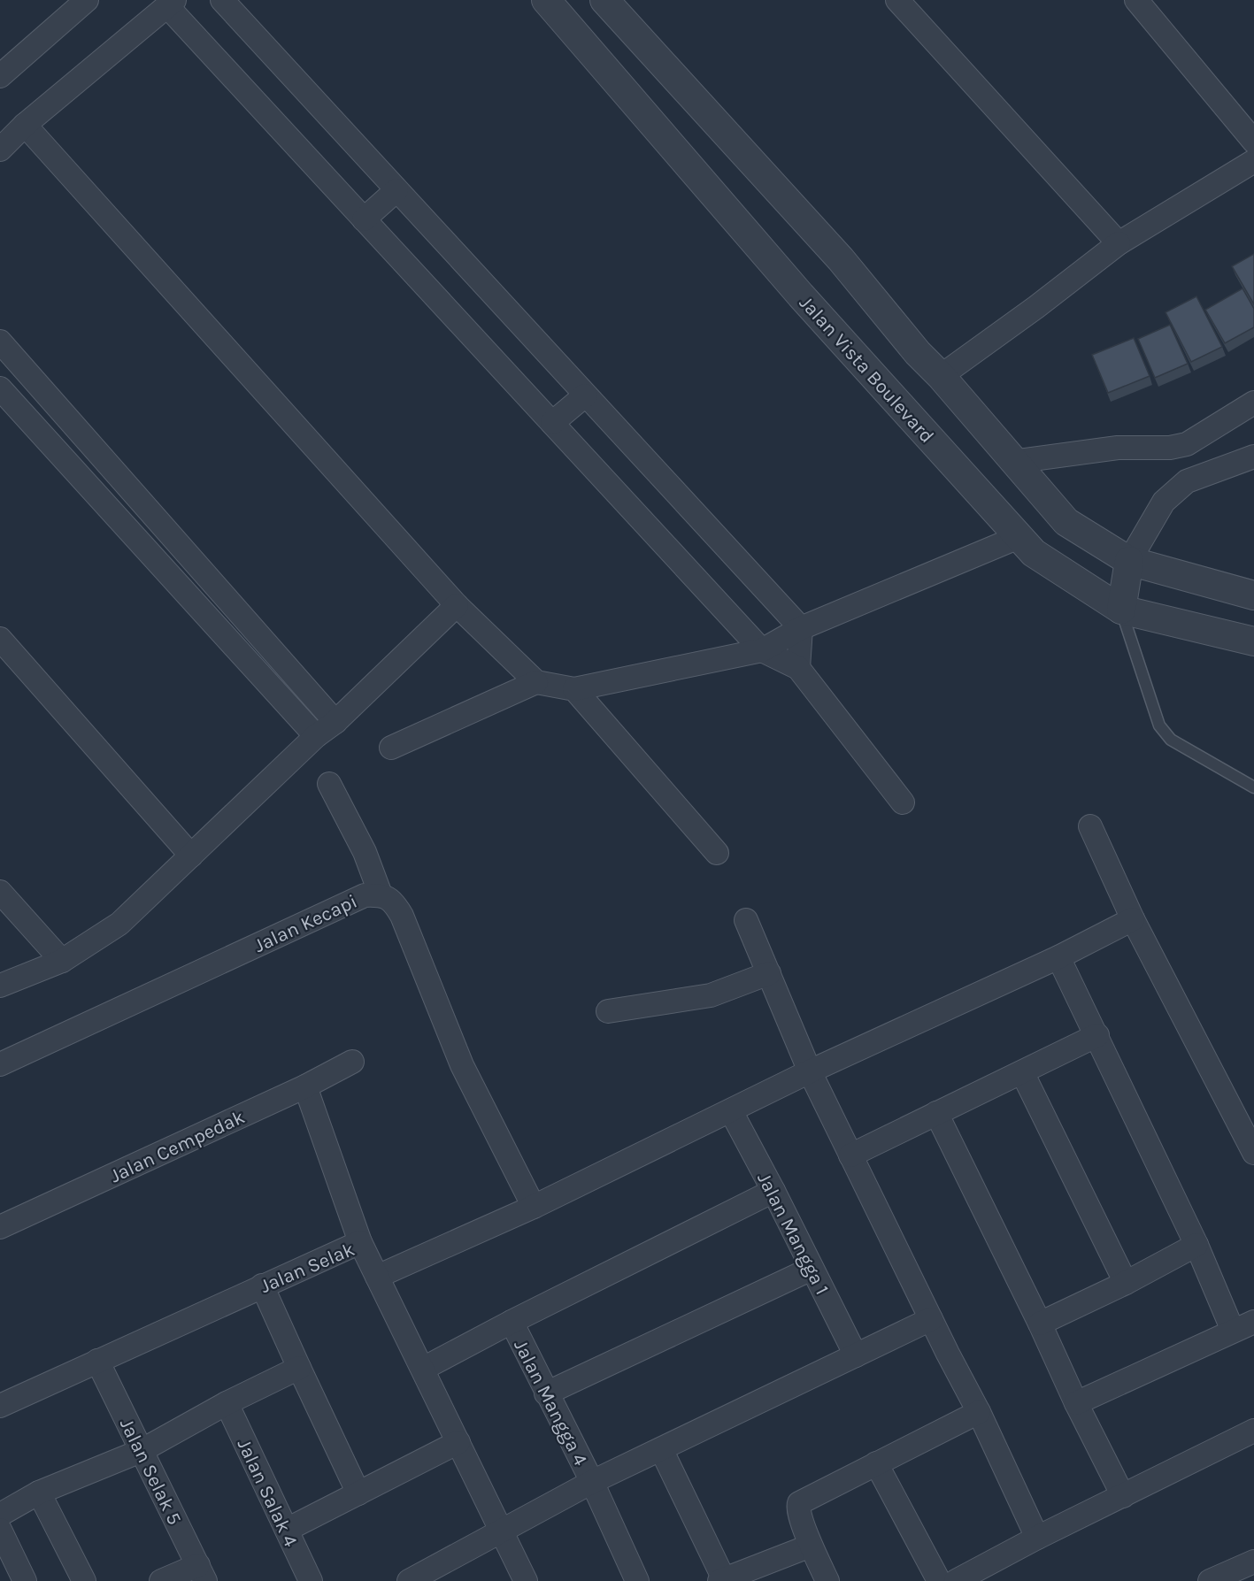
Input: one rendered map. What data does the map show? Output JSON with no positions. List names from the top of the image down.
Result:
{
  "streets": {
    "street": [
      "Jalan Vista Boulevard",
      "Jalan Kecapi",
      "Jalan Cempedak",
      "Jalan Mangga 1",
      "Jalan Selak",
      "Jalan Mangga 4",
      "Jalan Selak 5",
      "Jalan Salak 4"
    ]
  },
  "crossings": [
    ["Jalan Selak", "Jalan Selak 5"]
  ]
}
